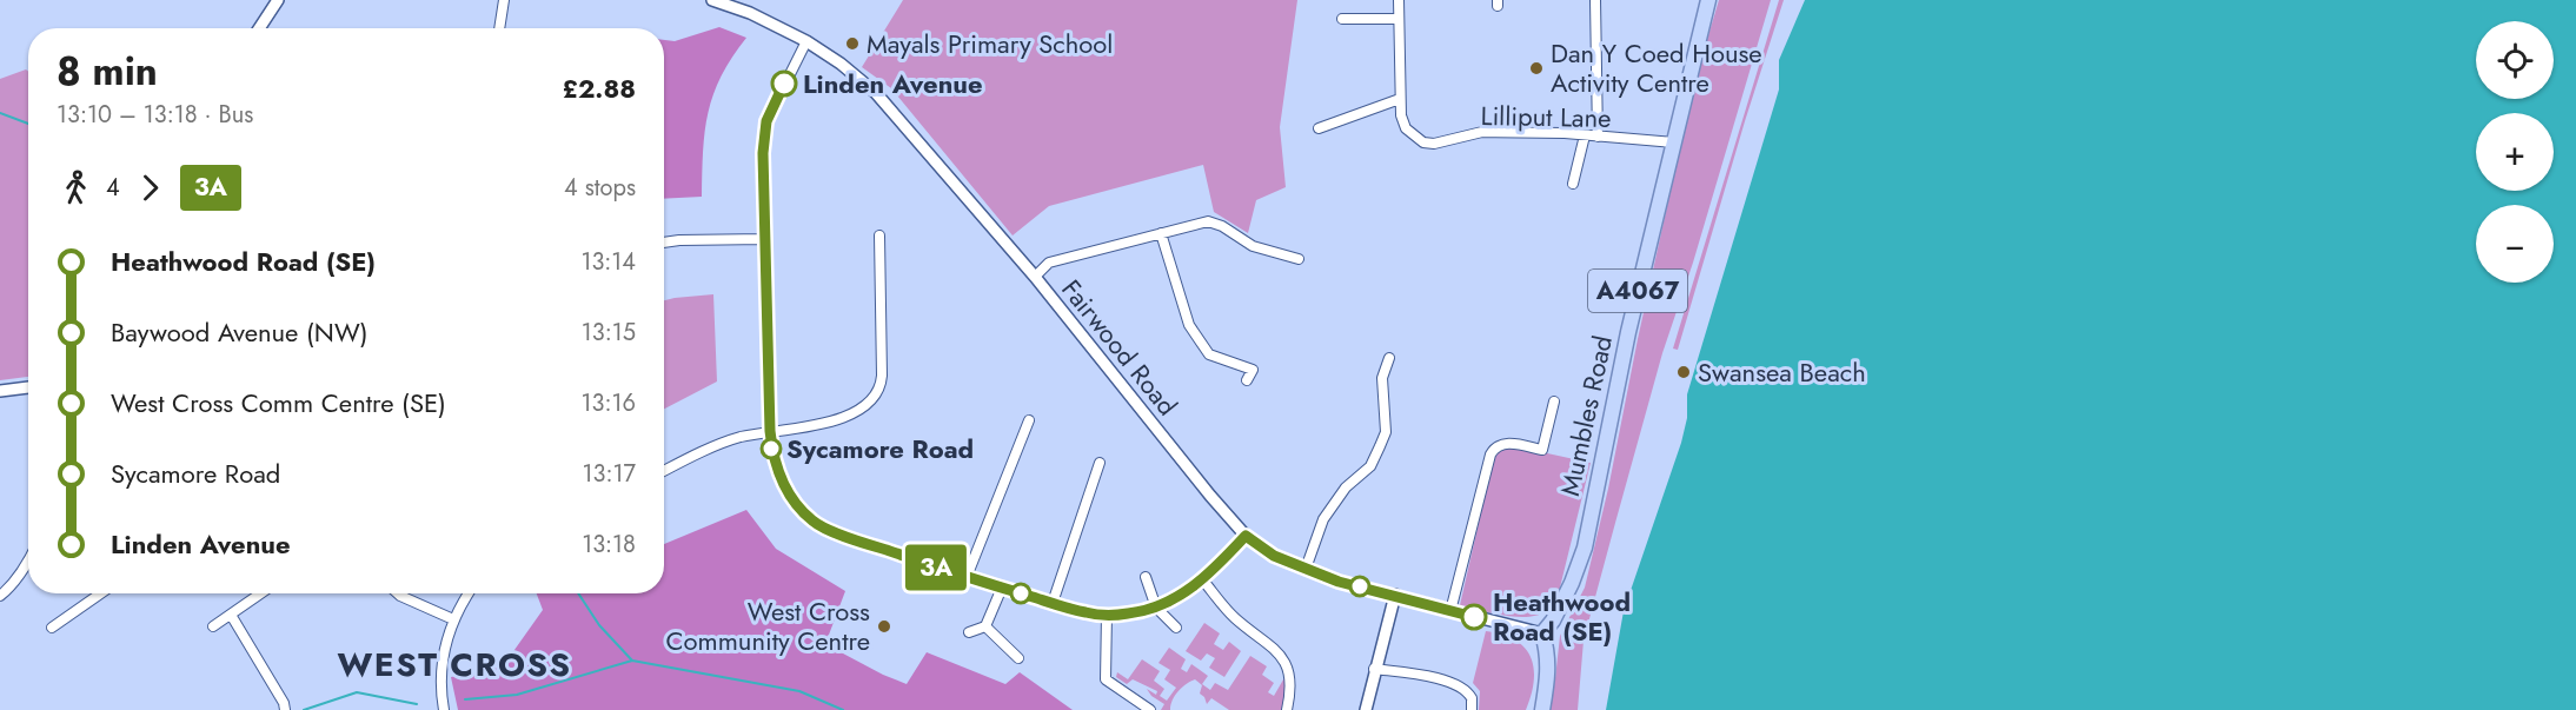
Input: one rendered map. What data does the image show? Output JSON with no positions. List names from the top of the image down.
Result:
{
  "streets": {
    "main road": ["A4067", "Mumbles Road"],
    "street": ["Lilliput Lane", "Fairwood Road"]
  },
  "crossings": [
    ["Lilliput Lane", "Mumbles Road"],
    ["Fairwood Road", "Mumbles Road"]
  ],
  "districts": ["WEST CROSS"],
  "places": [
    "Mayals Primary School",
    "Dan Y Coed House Activity Centre",
    "Linden Avenue",
    "Swansea Beach",
    "Sycamore Road",
    "Heathwood Road (SE)",
    "West Cross Community Centre"
  ],
  "lines": ["bus line 3A"],
  "page": {
    "on_map": "3A",
    "map_buttons": ["+", "−"],
    "heading": ["8 min", "13:10 – 13:18 · Bus", "£2.88"],
    "legs": ["4", "3A", "4 stops"],
    "list": [
      {
        "name": "Heathwood Road (SE)",
        "value": "13:14"
      },
      {
        "name": "Baywood Avenue (NW)",
        "value": "13:15"
      },
      {
        "name": "West Cross Comm Centre (SE)",
        "value": "13:16"
      },
      {
        "name": "Sycamore Road",
        "value": "13:17"
      },
      {
        "name": "Linden Avenue",
        "value": "13:18"
      }
    ]
  }
}
